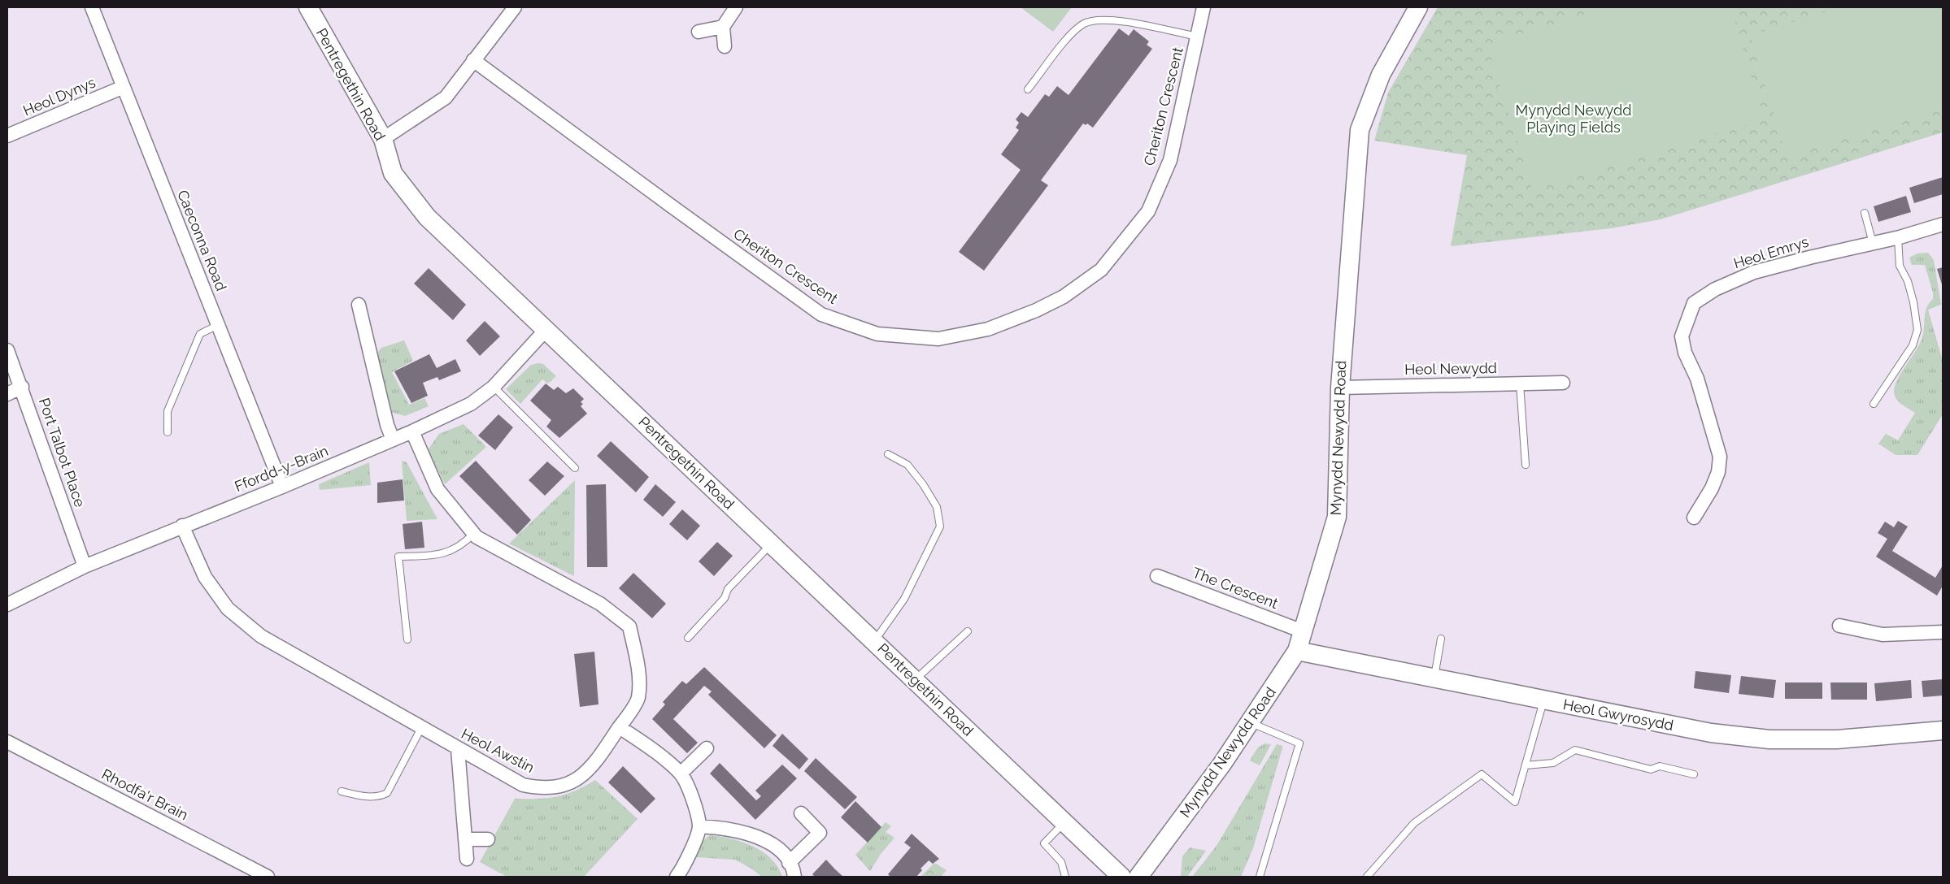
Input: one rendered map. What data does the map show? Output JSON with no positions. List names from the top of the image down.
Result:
{
  "streets": {
    "street": [
      "Pentregethin Road",
      "Heol Dynys",
      "Cheriton Crescent",
      "Caeconna Road",
      "Heol Emrys",
      "Heol Newydd",
      "Mynydd Newydd Road",
      "Port Talbot Place",
      "Ffordd-y-Brain",
      "The Crescent",
      "Heol Gwyrosydd",
      "Heol Awstin",
      "Rhodfa'r Brain"
    ]
  },
  "crossings": [
    ["Pentregethin Road", "Ffordd-y-Brain"],
    ["Heol Dynys", "Caeconna Road"],
    ["Caeconna Road", "Ffordd-y-Brain"],
    ["Heol Newydd", "Mynydd Newydd Road"],
    ["Mynydd Newydd Road", "The Crescent"],
    ["Mynydd Newydd Road", "Heol Gwyrosydd"],
    ["Port Talbot Place", "Ffordd-y-Brain"],
    ["Ffordd-y-Brain", "Heol Awstin"]
  ],
  "parks": ["Mynydd Newydd Playing Fields"]
}
